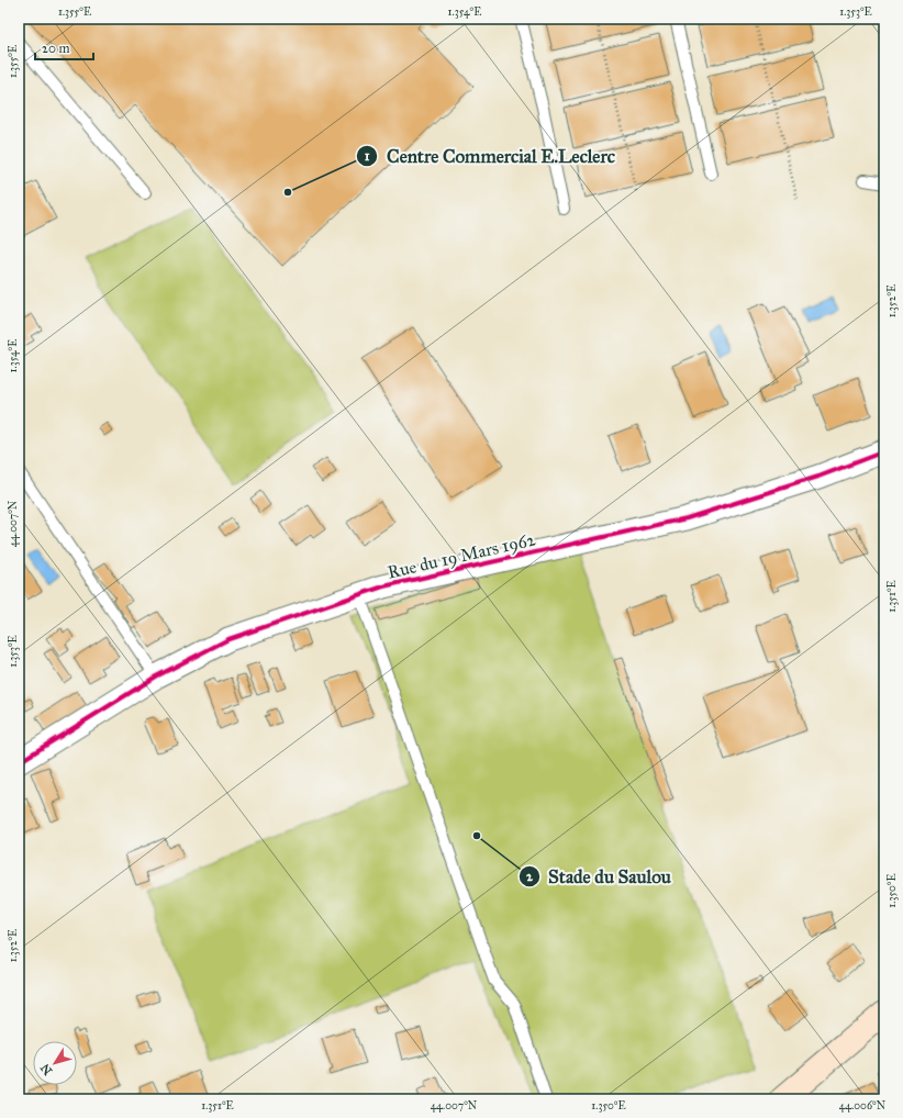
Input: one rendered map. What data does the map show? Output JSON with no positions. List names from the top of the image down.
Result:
{
  "streets": {
    "street": ["Rue du 19 Mars 1962"]
  },
  "places": ["Centre Commercial E.Leclerc", "Stade du Saulou"],
  "scale_bar": "20 m",
  "north": "bottom left",
  "coordinates": [
    "1.355°E",
    "1.354°E",
    "1.353°E",
    "1.352°E",
    "44.007°N",
    "1.351°E",
    "1.350°E",
    "44.006°N"
  ]
}
